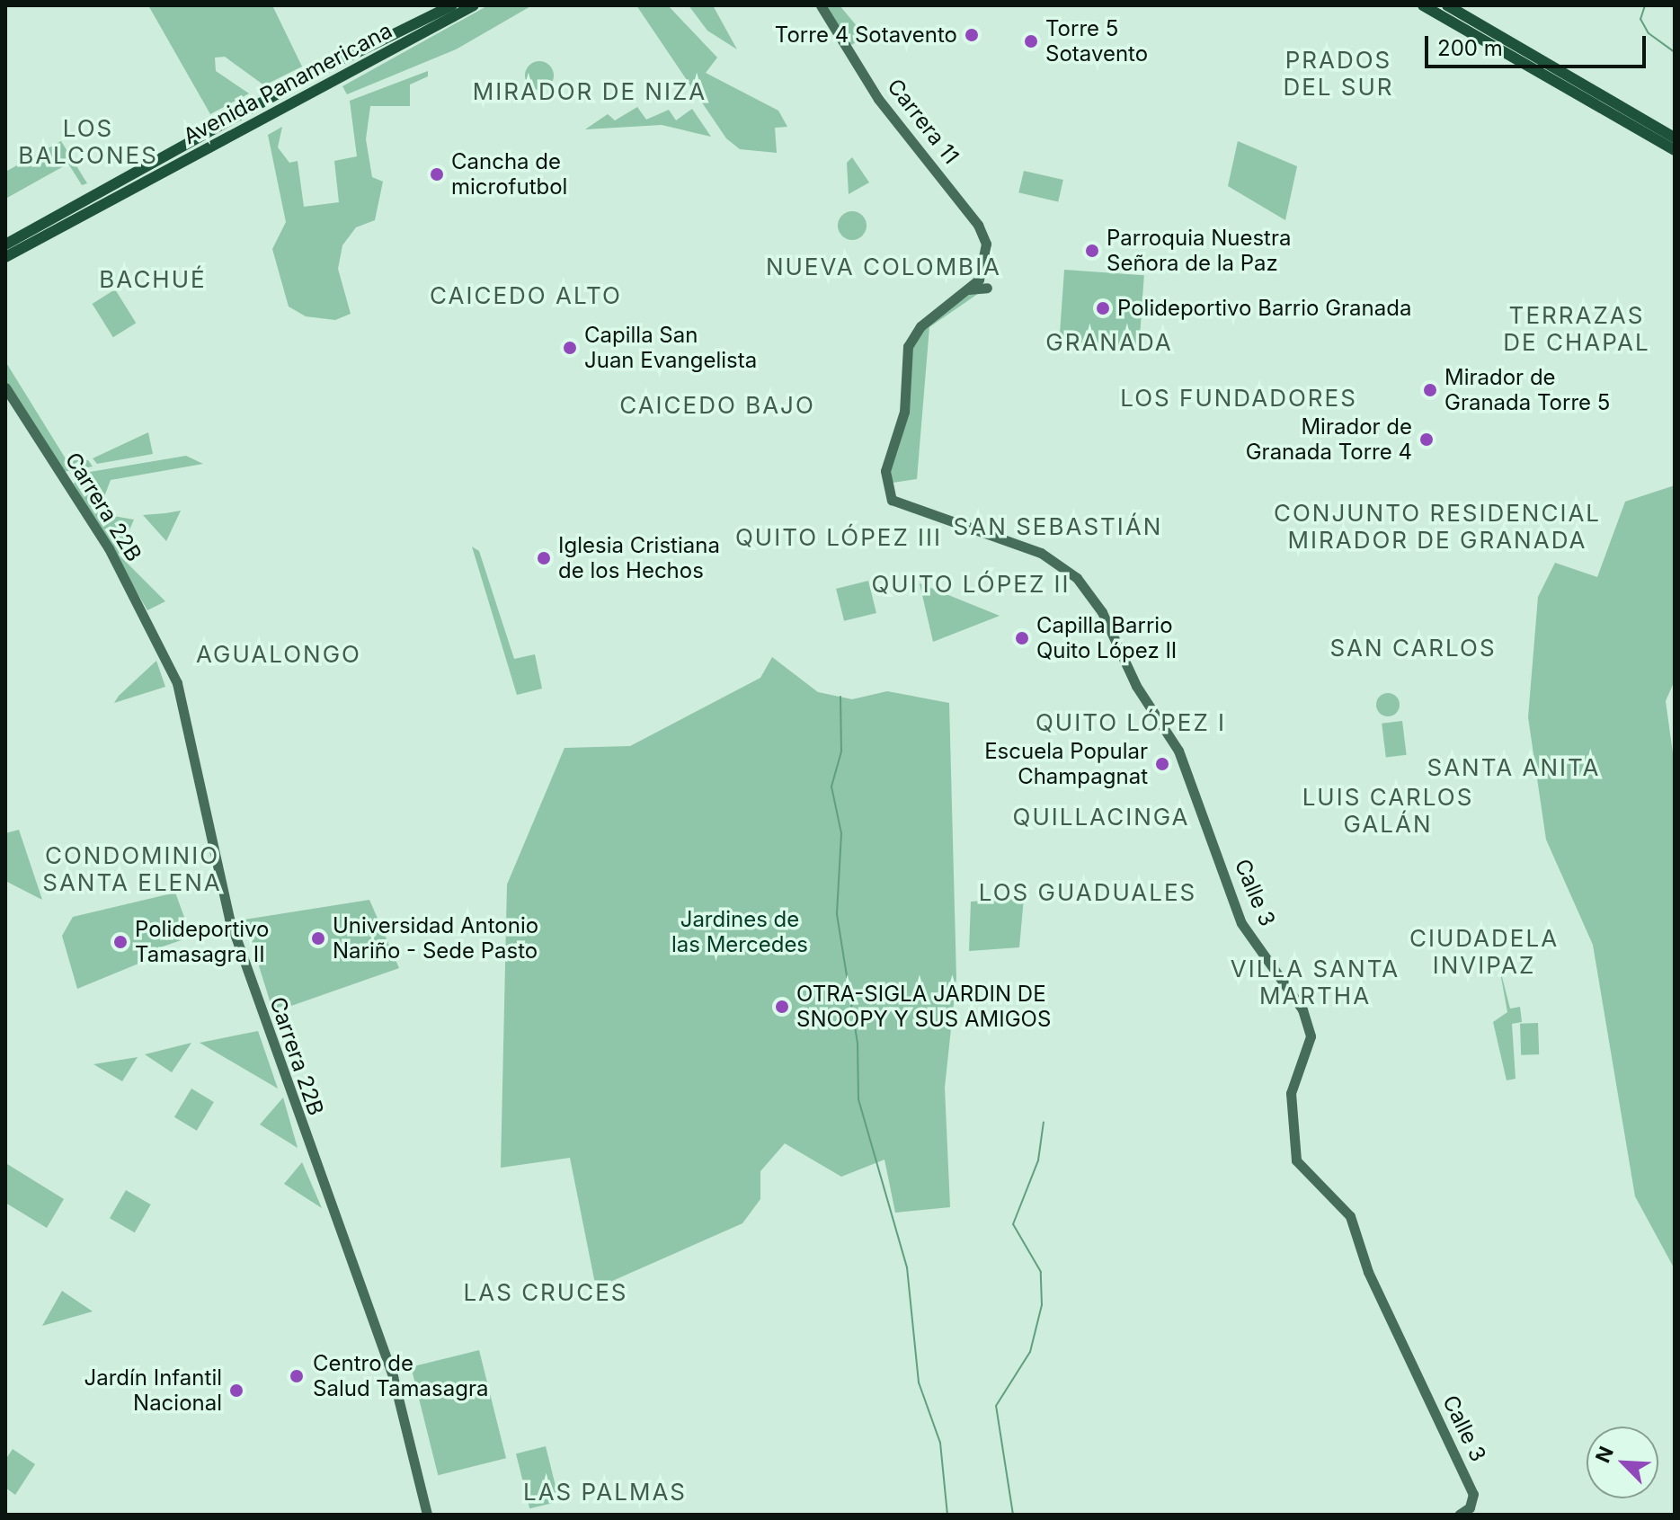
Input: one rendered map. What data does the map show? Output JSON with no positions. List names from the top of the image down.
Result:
{
  "streets": {
    "main road": ["Avenida Panamericana"],
    "street": ["Carrera 11", "Carrera 22B", "Calle 3"]
  },
  "crossings": [
    ["Carrera 11", "Calle 3"]
  ],
  "districts": [
    "PRADOS DEL SUR",
    "MIRADOR DE NIZA",
    "LOS BALCONES",
    "NUEVA COLOMBIA",
    "BACHUÉ",
    "CAICEDO ALTO",
    "TERRAZAS DE CHAPAL",
    "GRANADA",
    "LOS FUNDADORES",
    "CAICEDO BAJO",
    "CONJUNTO RESIDENCIAL MIRADOR DE GRANADA",
    "SAN SEBASTIÁN",
    "QUITO LÓPEZ III",
    "QUITO LÓPEZ II",
    "SAN CARLOS",
    "AGUALONGO",
    "QUITO LÓPEZ I",
    "SANTA ANITA",
    "LUIS CARLOS GALÁN",
    "QUILLACINGA",
    "CONDOMINIO SANTA ELENA",
    "LOS GUADUALES",
    "CIUDADELA INVIPAZ",
    "VILLA SANTA MARTHA",
    "LAS CRUCES",
    "LAS PALMAS"
  ],
  "parks": ["Jardines de las Mercedes"],
  "places": [
    "Torre 4 Sotavento",
    "Torre 5 Sotavento",
    "Cancha de microfutbol",
    "Parroquia Nuestra Señora de la Paz",
    "Polideportivo Barrio Granada",
    "Capilla San Juan Evangelista",
    "Mirador de Granada Torre 5",
    "Mirador de Granada Torre 4",
    "Iglesia Cristiana de los Hechos",
    "Capilla Barrio Quito López II",
    "Escuela Popular Champagnat",
    "Universidad Antonio Nariño - Sede Pasto",
    "Polideportivo Tamasagra II",
    "OTRA-SIGLA JARDIN DE SNOOPY Y SUS AMIGOS",
    "Centro de Salud Tamasagra",
    "Jardín Infantil Nacional"
  ],
  "scale_bar": "200 m",
  "north": "top left"
}
